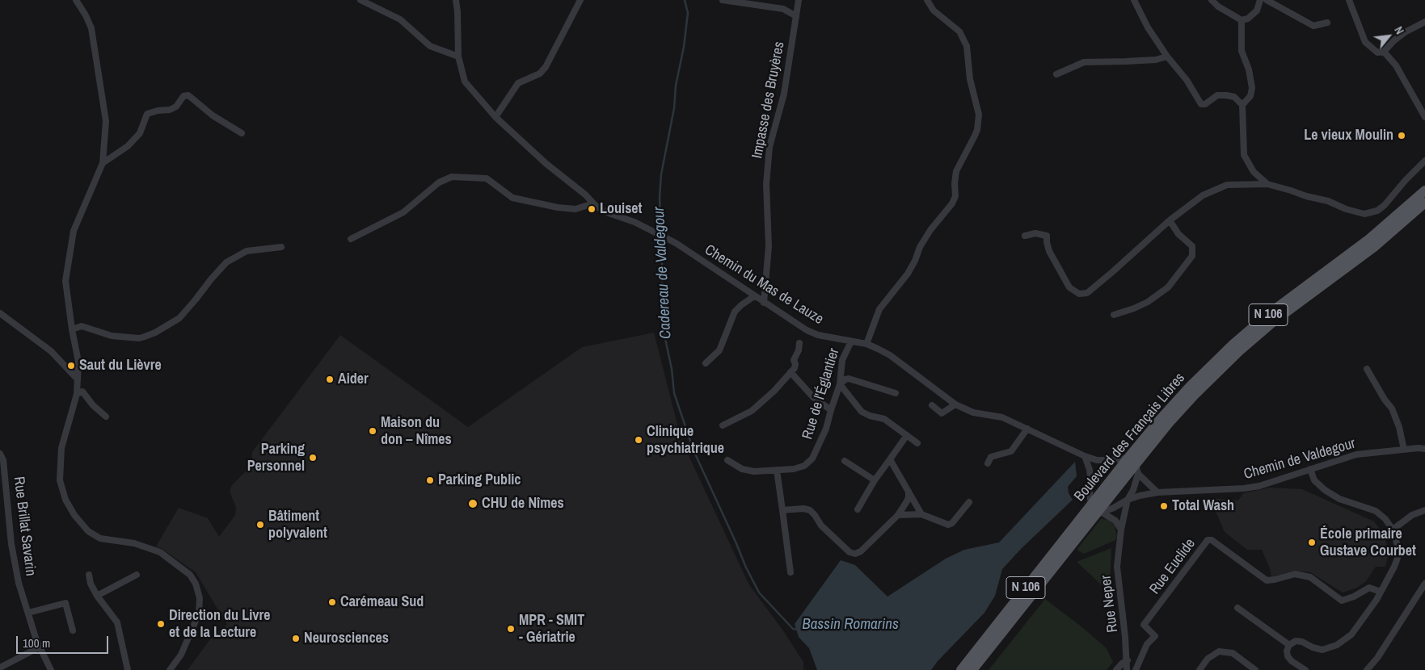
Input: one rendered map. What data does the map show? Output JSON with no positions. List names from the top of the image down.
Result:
{
  "streets": {
    "main road": ["N 106", "Boulevard des Français Libres"],
    "street": [
      "Impasse des Bruyères",
      "Chemin du Mas de Lauze",
      "Rue de l'Églantier",
      "Chemin de Valdegour",
      "Rue Brillat Savarin",
      "Rue Euclide",
      "Rue Neper"
    ]
  },
  "crossings": [
    ["Impasse des Bruyères", "Chemin du Mas de Lauze"],
    ["Chemin du Mas de Lauze", "Rue de l'Églantier"],
    ["Chemin du Mas de Lauze", "Boulevard des Français Libres"],
    ["Chemin du Mas de Lauze", "Rue Neper"],
    ["Boulevard des Français Libres", "Chemin de Valdegour"],
    ["Boulevard des Français Libres", "Rue Neper"],
    ["Chemin de Valdegour", "Rue Neper"]
  ],
  "water": ["Cadereau de Valdegour", "Bassin Romarins"],
  "places": [
    "Le vieux Moulin",
    "Louiset",
    "Saut du Lièvre",
    "Aider",
    "Maison du don – Nîmes",
    "Clinique psychiatrique",
    "Parking Personnel",
    "Parking Public",
    "CHU de Nîmes",
    "Total Wash",
    "Bâtiment polyvalent",
    "École primaire Gustave Courbet",
    "Carémeau Sud",
    "Direction du Livre et de la Lecture",
    "MPR - SMIT - Gériatrie",
    "Neurosciences"
  ],
  "scale_bar": "100 m",
  "north": "top right"
}
